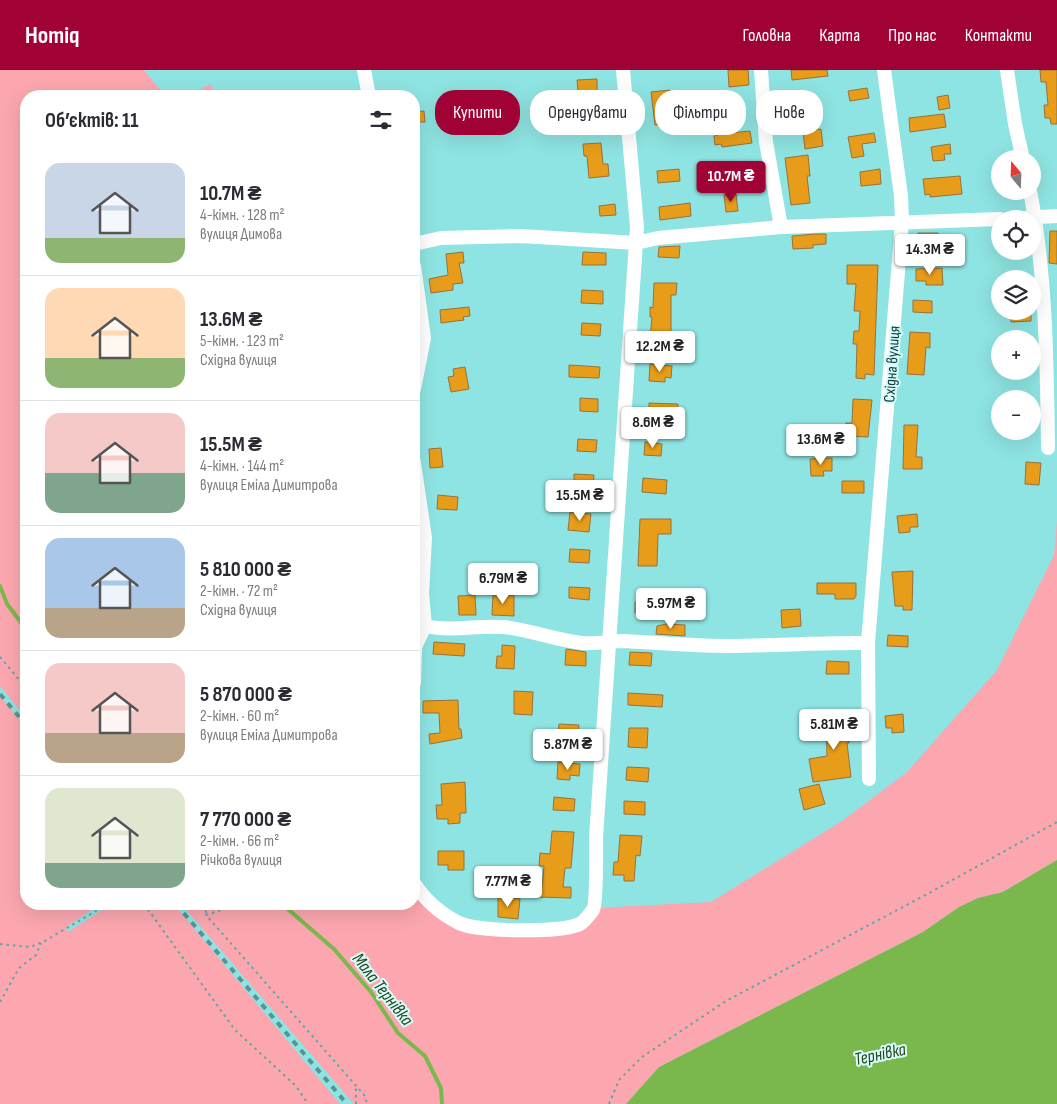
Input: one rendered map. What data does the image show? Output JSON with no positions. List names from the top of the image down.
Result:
{
  "streets": {
    "street": ["Східна вулиця"]
  },
  "water": ["Мала Тернівка", "Тернівка"],
  "north": "top",
  "page": {
    "header": "Homiq",
    "nav": [
      "Головна",
      "Карта",
      "Про нас",
      "Контакти"
    ],
    "chip": [
      "Купити",
      "Орендувати",
      "Фільтри",
      "Нове"
    ],
    "heading": "Об’єктів: 11",
    "map_buttons": ["+", "−"],
    "list": [
      {
        "name": "10.7M ₴",
        "note": "4-кімн. · 128 m² · вулиця Димова"
      },
      {
        "name": "13.6M ₴",
        "note": "5-кімн. · 123 m² · Східна вулиця"
      },
      {
        "name": "15.5M ₴",
        "note": "4-кімн. · 144 m² · вулиця Еміла Димитрова"
      },
      {
        "name": "5 810 000 ₴",
        "note": "2-кімн. · 72 m² · Східна вулиця"
      },
      {
        "name": "5 870 000 ₴",
        "note": "2-кімн. · 60 m² · вулиця Еміла Димитрова"
      },
      {
        "name": "7 770 000 ₴",
        "note": "2-кімн. · 66 m² · Річкова вулиця"
      }
    ],
    "price": [
      "10.7M ₴",
      "14.3M ₴",
      "12.2M ₴",
      "8.6M ₴",
      "13.6M ₴",
      "15.5M ₴",
      "6.79M ₴",
      "5.97M ₴",
      "5.81M ₴",
      "5.87M ₴",
      "7.77M ₴"
    ]
  }
}
